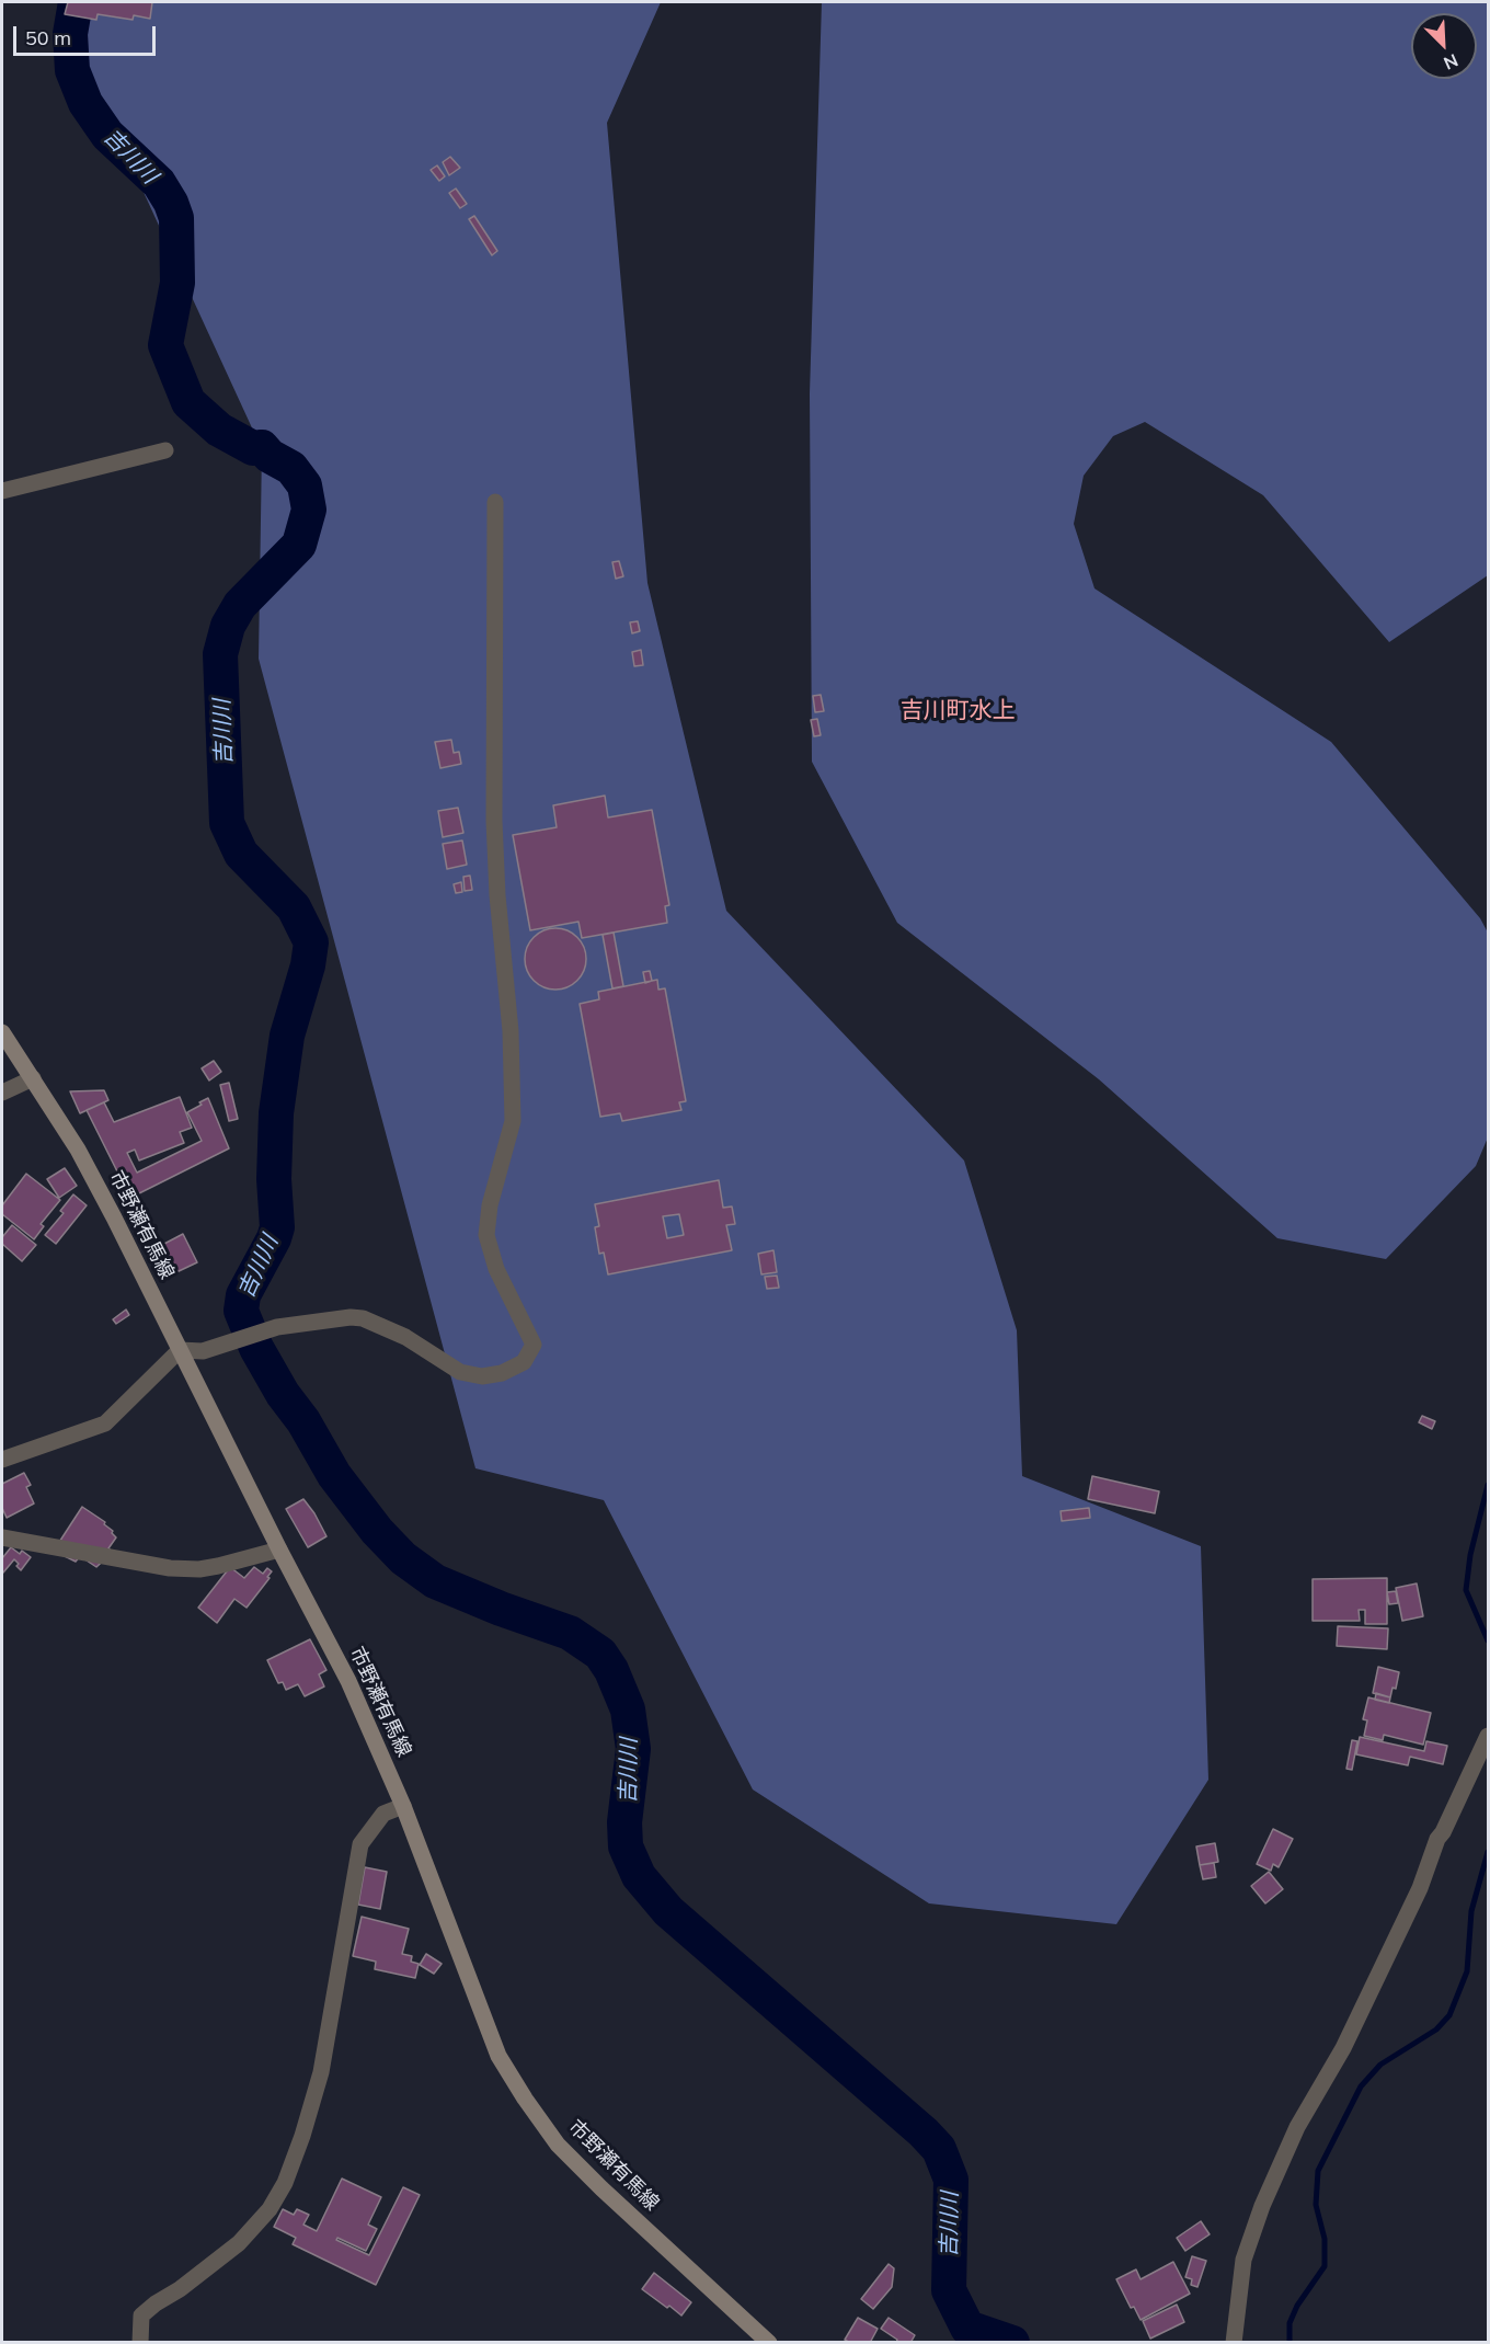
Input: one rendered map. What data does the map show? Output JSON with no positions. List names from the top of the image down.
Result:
{
  "streets": {
    "main road": ["市野瀬有馬線"]
  },
  "districts": ["吉川町水上"],
  "water": ["吉川川"],
  "scale_bar": "50 m",
  "north": "bottom right"
}
